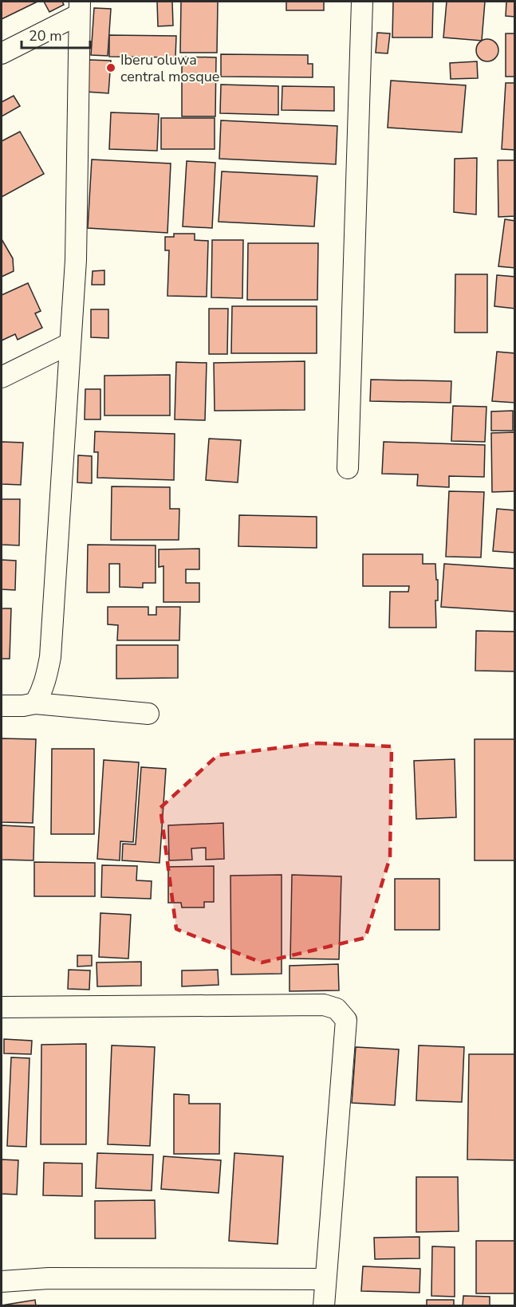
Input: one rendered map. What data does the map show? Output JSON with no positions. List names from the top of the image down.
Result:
{
  "places": ["Iberu oluwa central mosque"],
  "scale_bar": "20 m"
}
